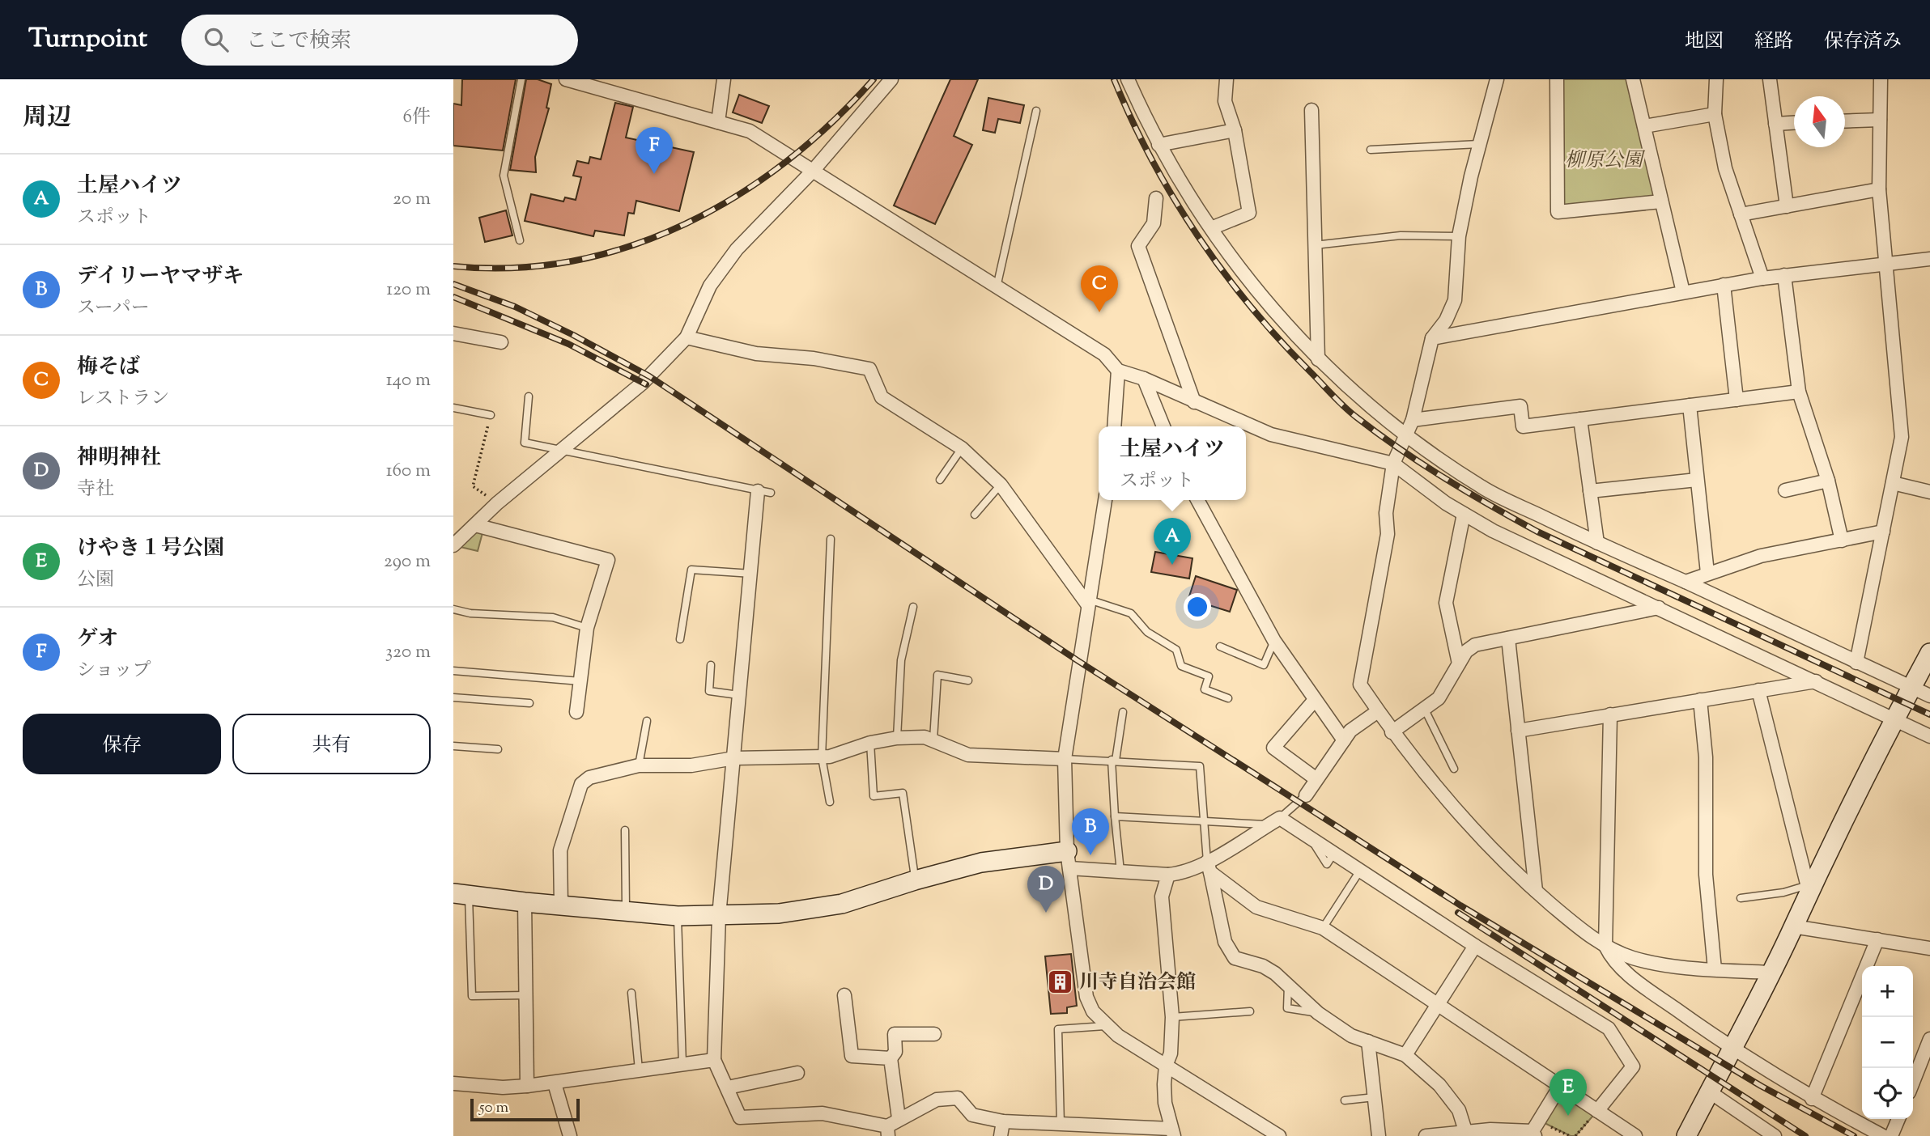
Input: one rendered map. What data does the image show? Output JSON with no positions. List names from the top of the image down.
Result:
{
  "parks": ["柳原公園"],
  "places": {
    "building": ["川寺自治会館"]
  },
  "scale_bar": "50 m",
  "north": "top",
  "page": {
    "header": "Turnpoint",
    "search": "ここで検索",
    "nav": ["地図", "経路", "保存済み"],
    "heading": ["周辺", "6件"],
    "pins": [
      "F",
      "C",
      "A",
      "B",
      "D",
      "E"
    ],
    "list": [
      {
        "mark": "A",
        "name": "土屋ハイツ",
        "note": "スポット",
        "value": "20 m"
      },
      {
        "mark": "B",
        "name": "デイリーヤマザキ",
        "note": "スーパー",
        "value": "120 m"
      },
      {
        "mark": "C",
        "name": "梅そば",
        "note": "レストラン",
        "value": "140 m"
      },
      {
        "mark": "D",
        "name": "神明神社",
        "note": "寺社",
        "value": "160 m"
      },
      {
        "mark": "E",
        "name": "けやき１号公園",
        "note": "公園",
        "value": "290 m"
      },
      {
        "mark": "F",
        "name": "ゲオ",
        "note": "ショップ",
        "value": "320 m"
      }
    ],
    "popup": ["土屋ハイツ", "スポット"],
    "buttons": ["保存", "共有"],
    "map_buttons": ["+", "−"],
    "scale": "50 m"
  }
}
